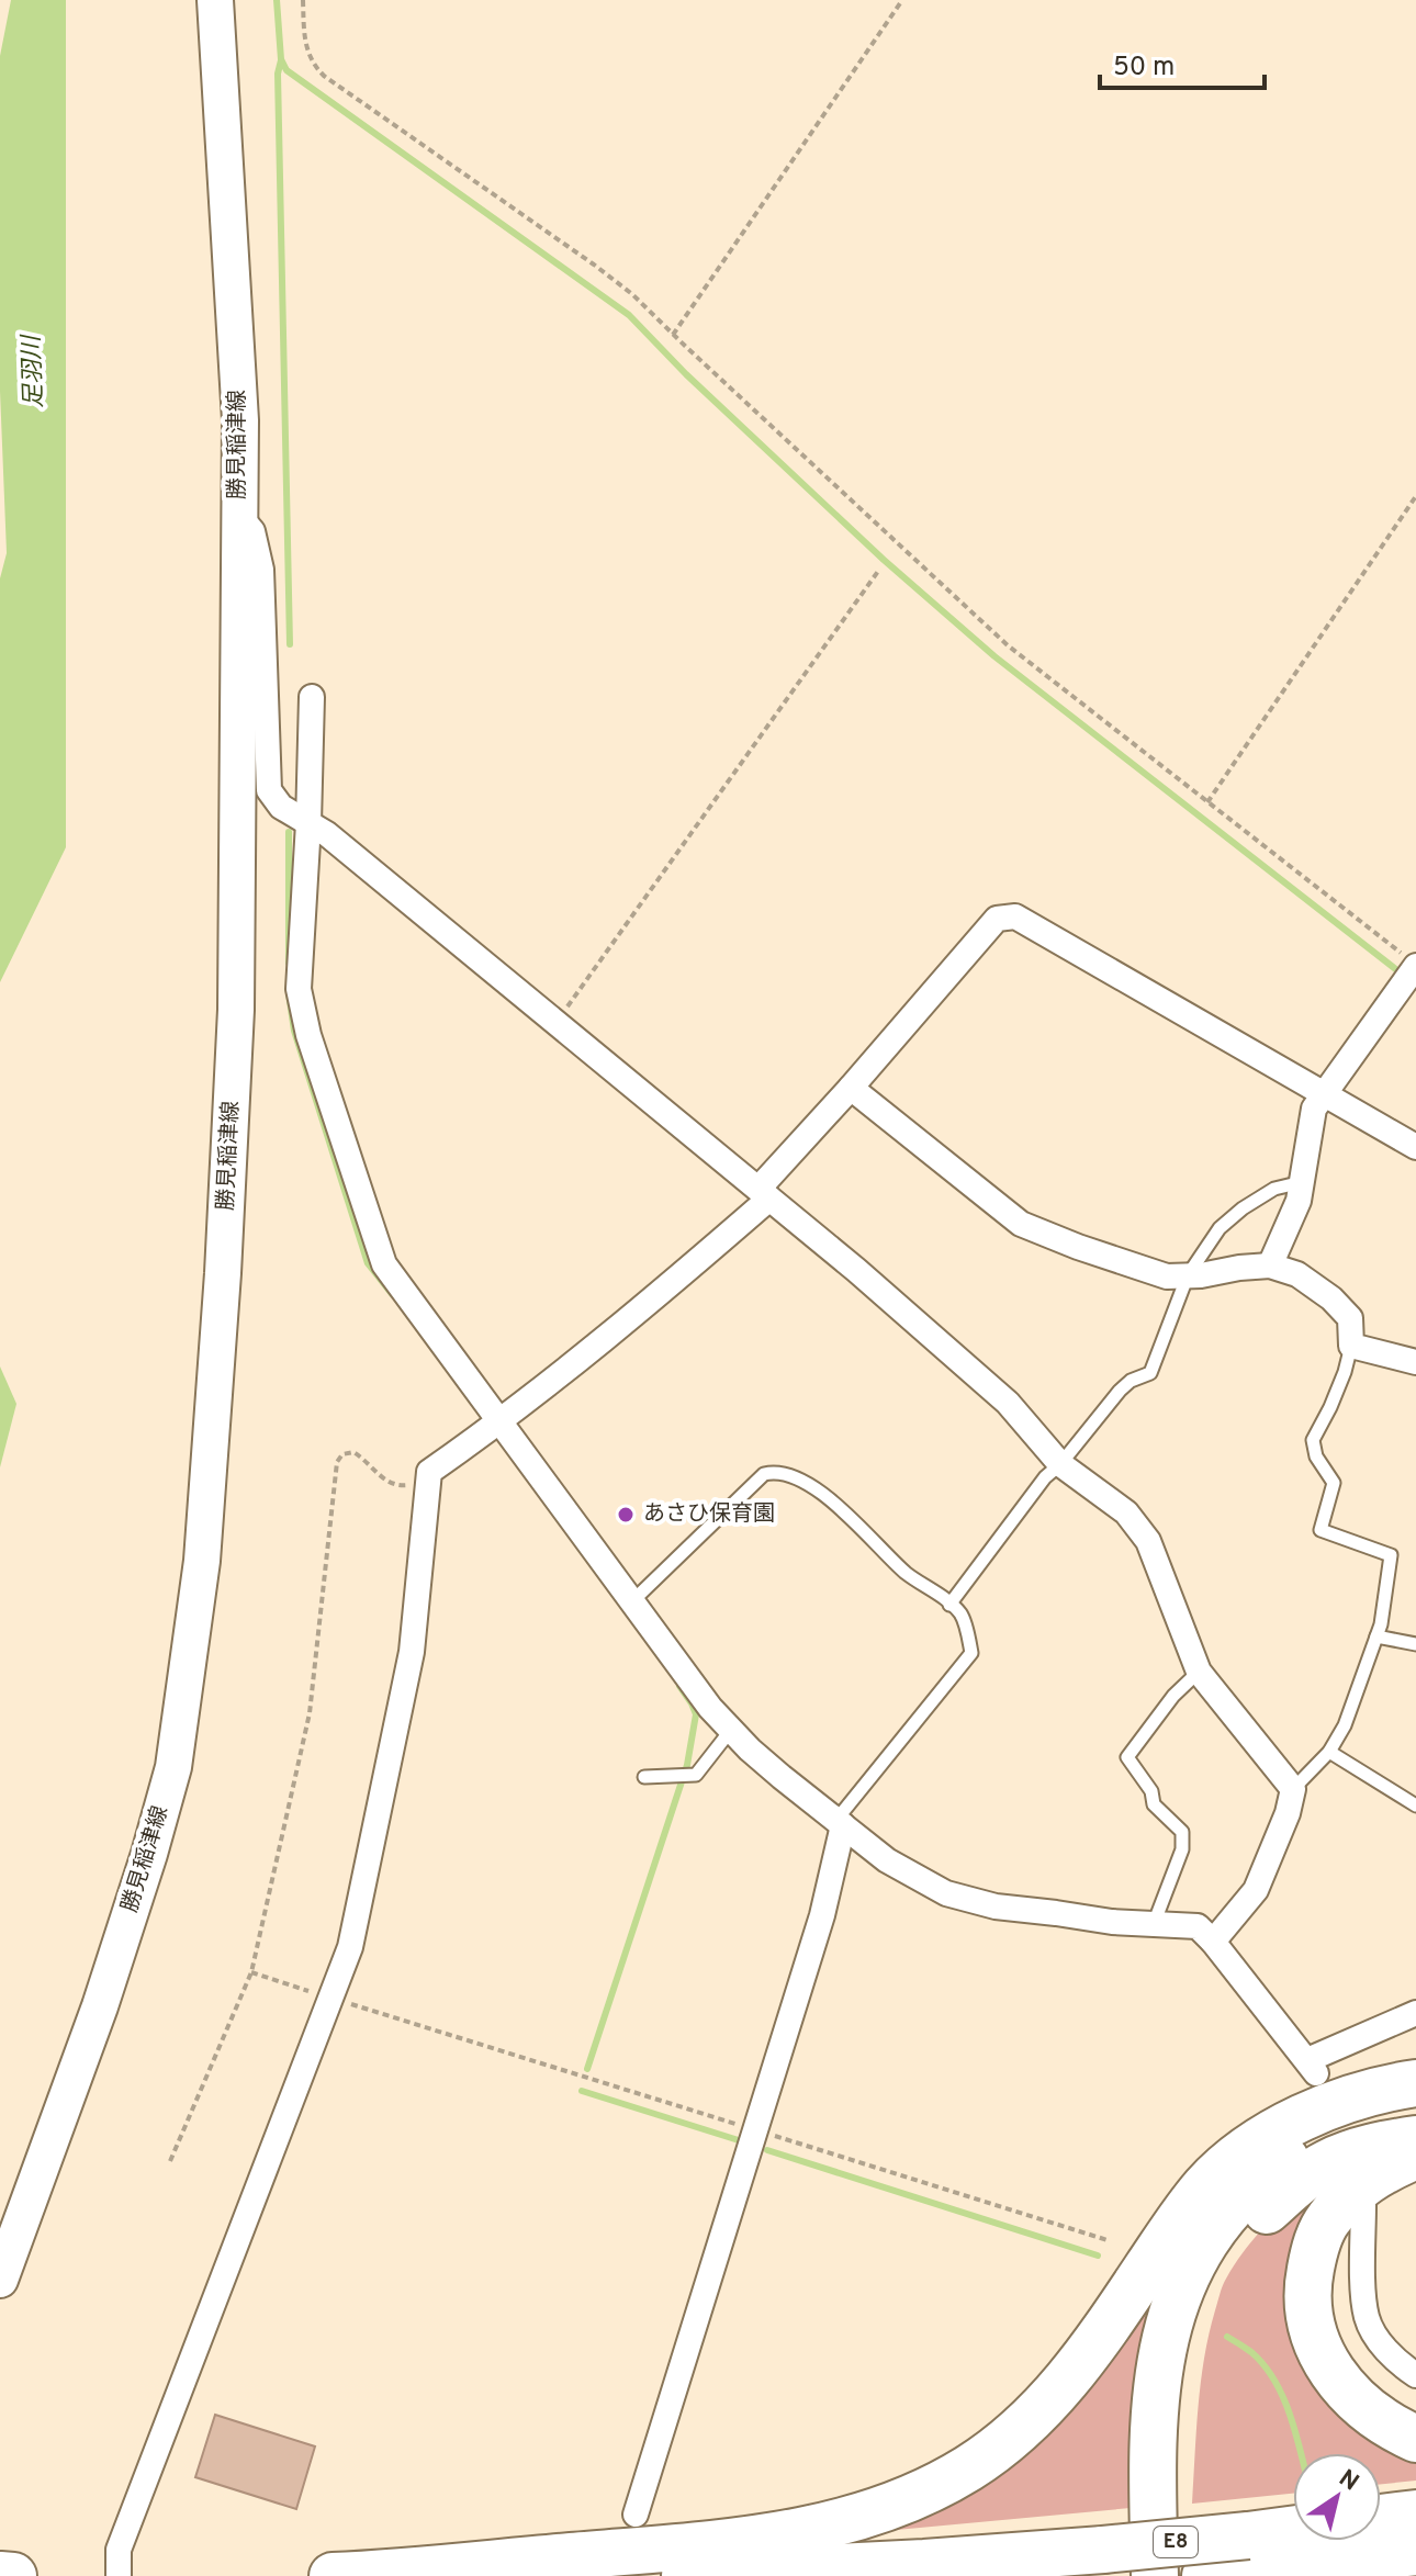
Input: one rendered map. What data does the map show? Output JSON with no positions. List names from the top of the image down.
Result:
{
  "streets": {
    "highway": ["E8"],
    "main road": ["勝見稲津線"]
  },
  "water": ["足羽川"],
  "places": ["あさひ保育園"],
  "scale_bar": "50 m",
  "north": "top right"
}
